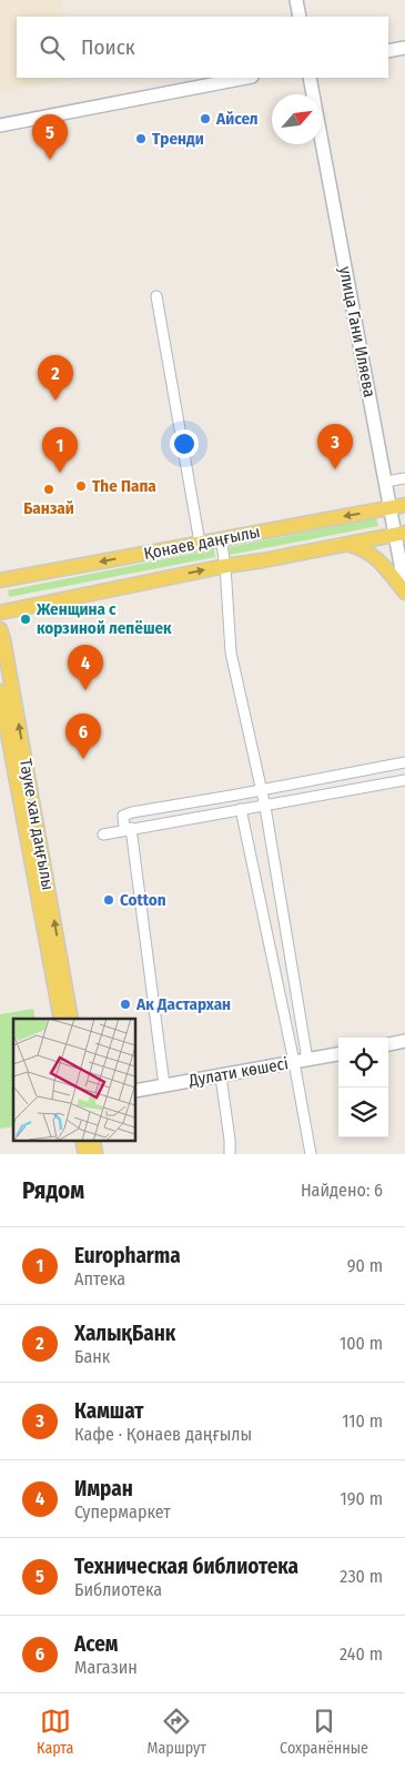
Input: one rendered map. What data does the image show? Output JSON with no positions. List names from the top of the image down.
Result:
{
  "streets": {
    "main road": ["Қонаев даңғылы", "Тәуке хан даңғылы"],
    "street": ["улица Гани Иляева", "Дулати көшесі"]
  },
  "crossings": [
    ["улица Гани Иляева", "Қонаев даңғылы"]
  ],
  "places": [
    "Айсел",
    "Тренди",
    "The Папа",
    "Банзай",
    "Женщина с корзиной лепёшек",
    "Cotton",
    "Ак Дастархан"
  ],
  "north": "top right",
  "page": {
    "search": "Поиск",
    "pins": [
      "5",
      "2",
      "3",
      "1",
      "4",
      "6"
    ],
    "heading": ["Рядом", "Найдено: 6"],
    "list": [
      {
        "mark": "1",
        "name": "Europharma",
        "note": "Аптека",
        "value": "90 m"
      },
      {
        "mark": "2",
        "name": "ХалықБанк",
        "note": "Банк",
        "value": "100 m"
      },
      {
        "mark": "3",
        "name": "Камшат",
        "note": "Кафе · Қонаев даңғылы",
        "value": "110 m"
      },
      {
        "mark": "4",
        "name": "Имран",
        "note": "Супермаркет",
        "value": "190 m"
      },
      {
        "mark": "5",
        "name": "Техническая библиотека",
        "note": "Библиотека",
        "value": "230 m"
      },
      {
        "mark": "6",
        "name": "Асем",
        "note": "Магазин",
        "value": "240 m"
      }
    ],
    "nav": ["Карта", "Маршрут", "Сохранённые"]
  }
}
